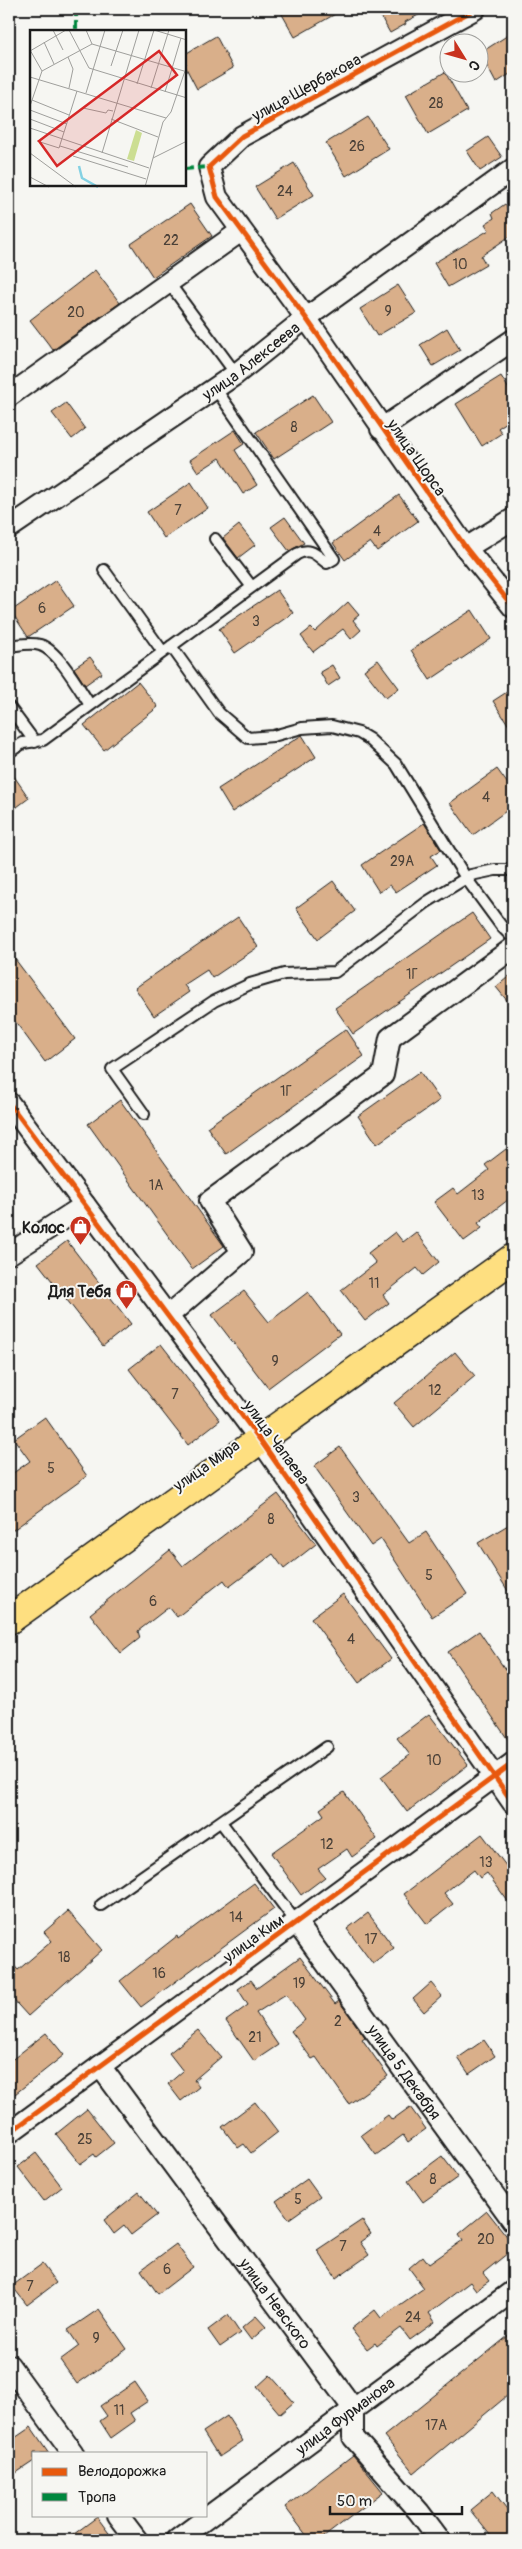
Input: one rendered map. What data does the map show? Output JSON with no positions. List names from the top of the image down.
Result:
{
  "streets": {
    "main road": ["улица Мира"],
    "street": [
      "улица Щербакова",
      "улица Алексеева",
      "улица Щорса",
      "улица Чапаева",
      "улица Ким",
      "улица 5 Декабря",
      "улица Невского",
      "улица Фурманова"
    ]
  },
  "crossings": [
    ["улица Щербакова", "улица Алексеева"],
    ["улица Щербакова", "улица Щорса"],
    ["улица Алексеева", "улица Щорса"],
    ["улица Чапаева", "улица Мира"],
    ["улица Чапаева", "улица Ким"],
    ["улица Ким", "улица 5 Декабря"],
    ["улица Ким", "улица Невского"],
    ["улица Невского", "улица Фурманова"]
  ],
  "places": {
    "shop": ["Колос", "Для Тебя"]
  },
  "house_numbers": [
    "28",
    "26",
    "24",
    "22",
    "10",
    "9",
    "20",
    "8",
    "7",
    "4",
    "6",
    "3",
    "4",
    "29А",
    "1Г",
    "1Г",
    "1А",
    "13",
    "11",
    "9",
    "12",
    "7",
    "5",
    "3",
    "8",
    "5",
    "6",
    "4",
    "10",
    "12",
    "13",
    "14",
    "17",
    "18",
    "16",
    "19",
    "2",
    "21",
    "25",
    "8",
    "5",
    "20",
    "7",
    "6",
    "7",
    "24",
    "9",
    "11",
    "17А"
  ],
  "legend": ["Велодорожка", "Тропа"],
  "scale_bar": "50 m",
  "north": "bottom right"
}
